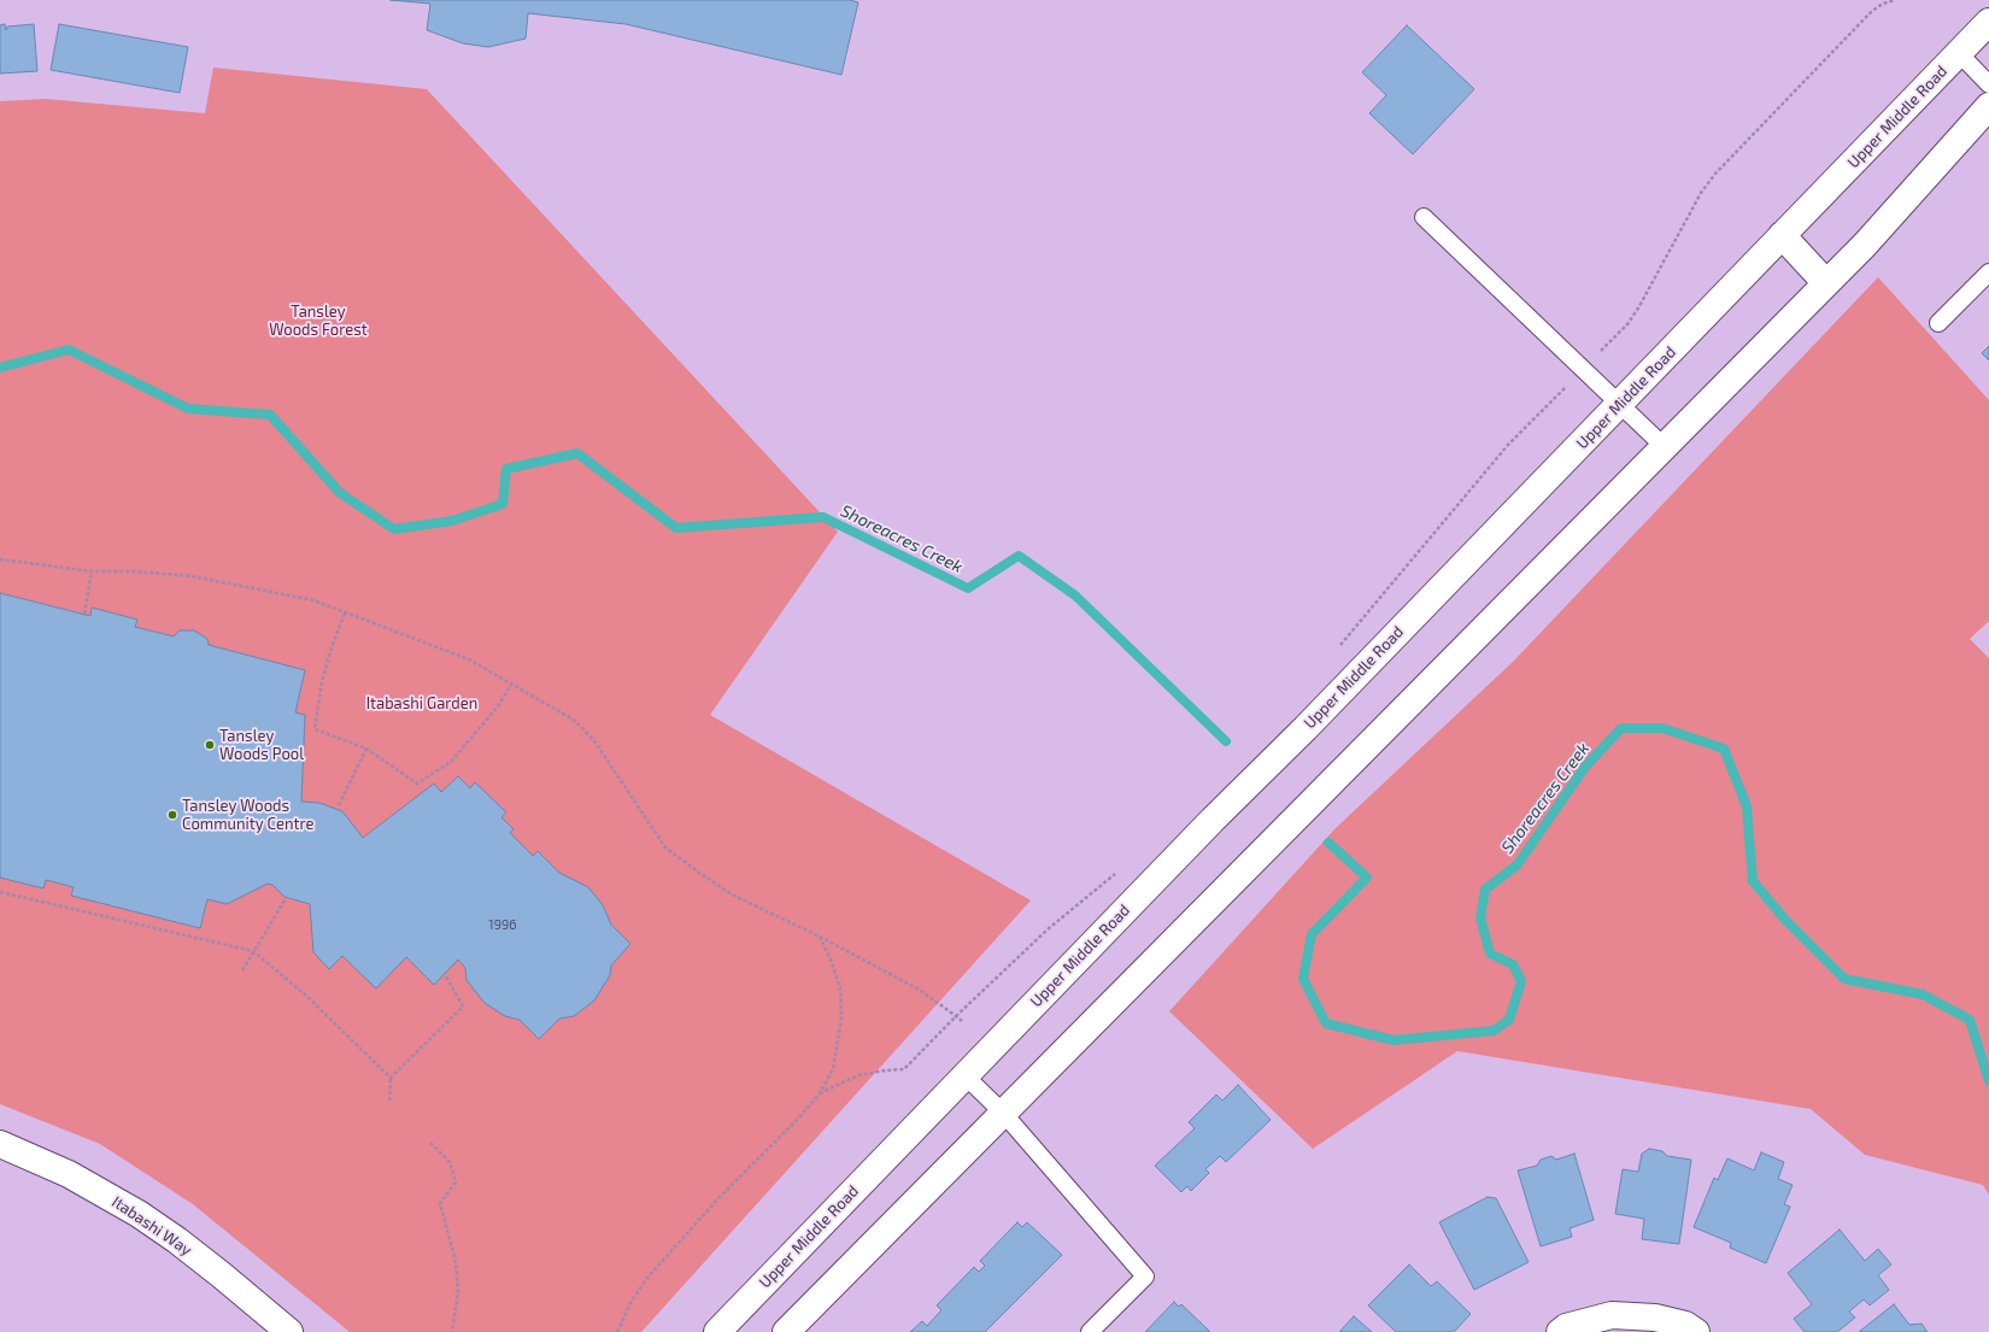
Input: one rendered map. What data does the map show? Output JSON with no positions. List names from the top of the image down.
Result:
{
  "streets": {
    "main road": ["Upper Middle Road", "Itabashi Way"]
  },
  "water": ["Shoreacres Creek"],
  "parks": ["Tansley Woods Forest", "Itabashi Garden"],
  "places": ["Tansley Woods Pool", "Tansley Woods Community Centre"],
  "house_numbers": ["1996"]
}
